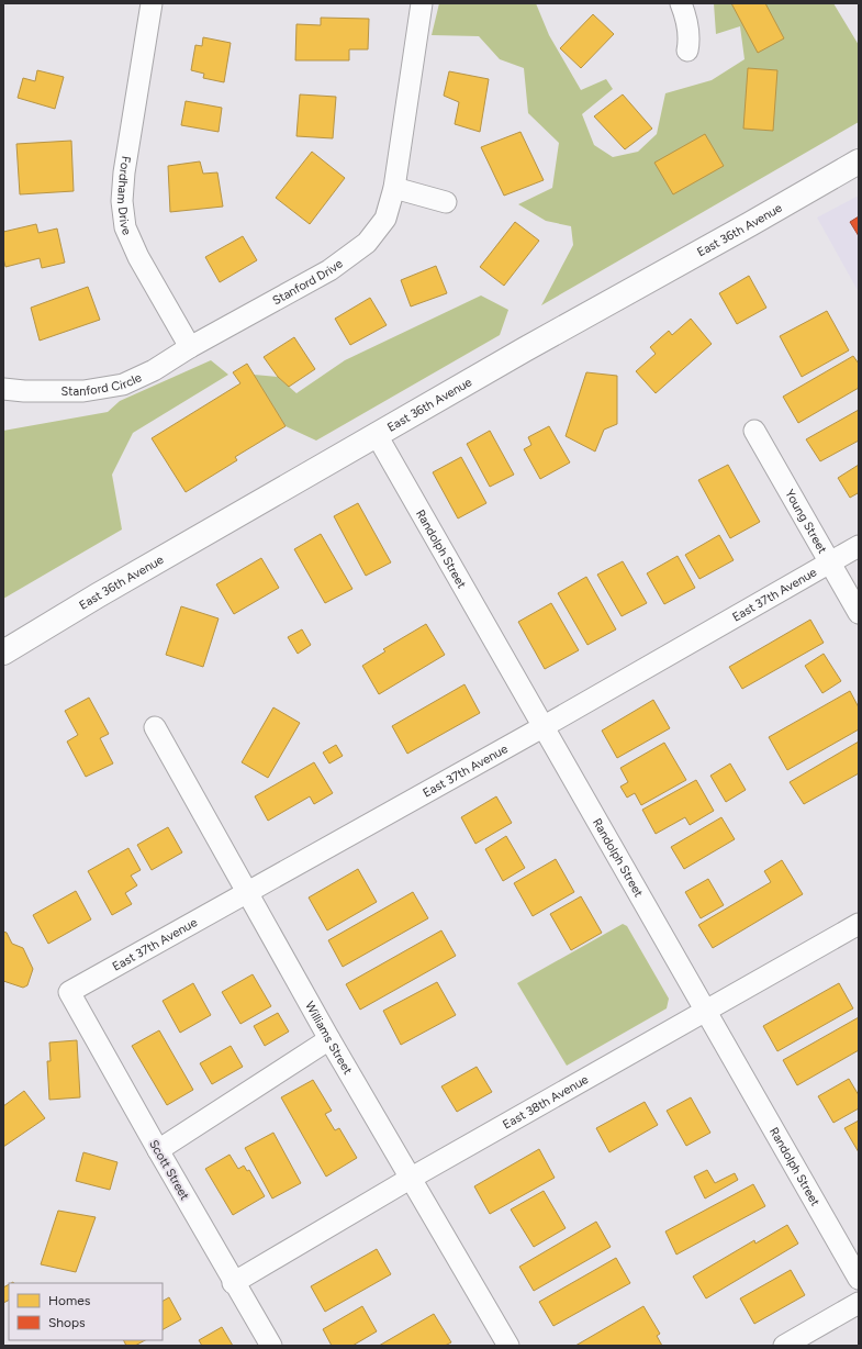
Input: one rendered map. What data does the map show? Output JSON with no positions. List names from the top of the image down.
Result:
{
  "streets": {
    "main road": ["East 36th Avenue"],
    "street": [
      "Fordham Drive",
      "Stanford Drive",
      "Stanford Circle",
      "Young Street",
      "Randolph Street",
      "East 37th Avenue",
      "Williams Street",
      "East 38th Avenue",
      "Scott Street"
    ]
  },
  "crossings": [
    ["Fordham Drive", "Stanford Drive"],
    ["Fordham Drive", "Stanford Circle"],
    ["East 36th Avenue", "Randolph Street"],
    ["Stanford Drive", "Stanford Circle"],
    ["Young Street", "East 37th Avenue"],
    ["Randolph Street", "East 37th Avenue"],
    ["Randolph Street", "East 38th Avenue"],
    ["East 37th Avenue", "Williams Street"],
    ["East 37th Avenue", "Scott Street"],
    ["Williams Street", "East 38th Avenue"],
    ["East 38th Avenue", "Scott Street"]
  ],
  "legend": ["Homes", "Shops"]
}
